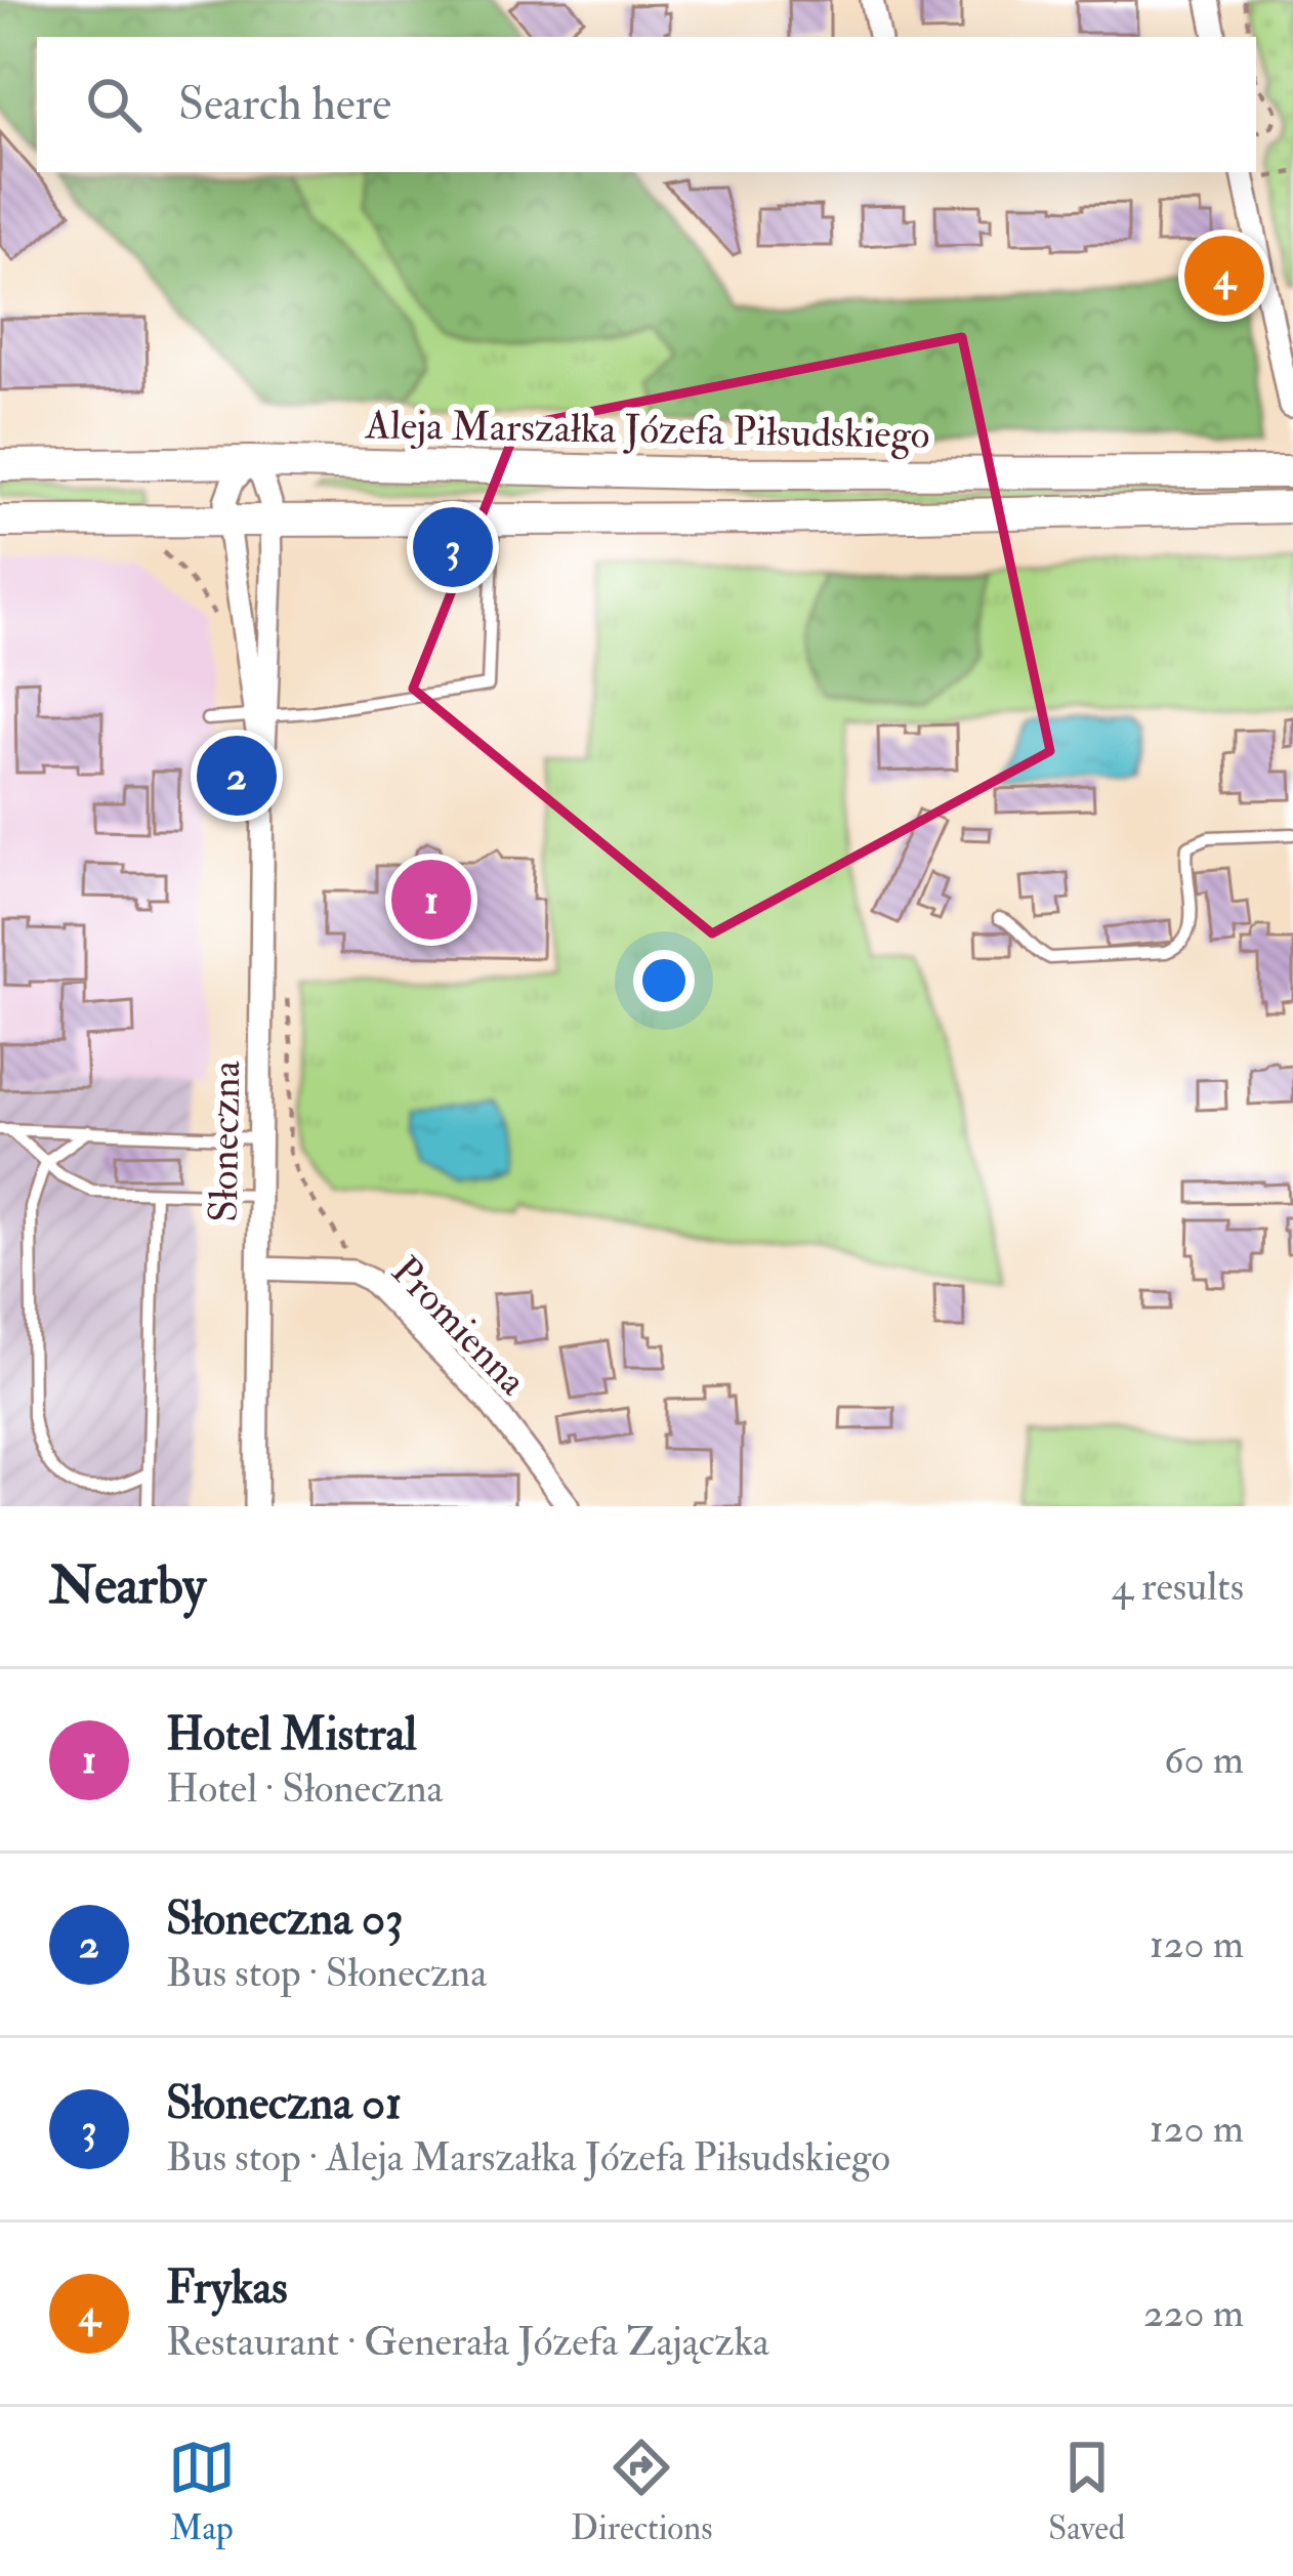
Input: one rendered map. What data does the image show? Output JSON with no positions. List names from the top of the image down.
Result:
{
  "streets": {
    "main road": ["Aleja Marszałka Józefa Piłsudskiego"],
    "street": ["Słoneczna", "Promienna"]
  },
  "crossings": [
    ["Aleja Marszałka Józefa Piłsudskiego", "Słoneczna"],
    ["Słoneczna", "Promienna"]
  ],
  "page": {
    "search": "Search here",
    "pins": [
      "4",
      "3",
      "2",
      "1"
    ],
    "heading": ["Nearby", "4 results"],
    "list": [
      {
        "mark": "1",
        "name": "Hotel Mistral",
        "note": "Hotel · Słoneczna",
        "value": "60 m"
      },
      {
        "mark": "2",
        "name": "Słoneczna 03",
        "note": "Bus stop · Słoneczna",
        "value": "120 m"
      },
      {
        "mark": "3",
        "name": "Słoneczna 01",
        "note": "Bus stop · Aleja Marszałka Józefa Piłsudskiego",
        "value": "120 m"
      },
      {
        "mark": "4",
        "name": "Frykas",
        "note": "Restaurant · Generała Józefa Zajączka",
        "value": "220 m"
      }
    ],
    "nav": ["Map", "Directions", "Saved"]
  }
}
